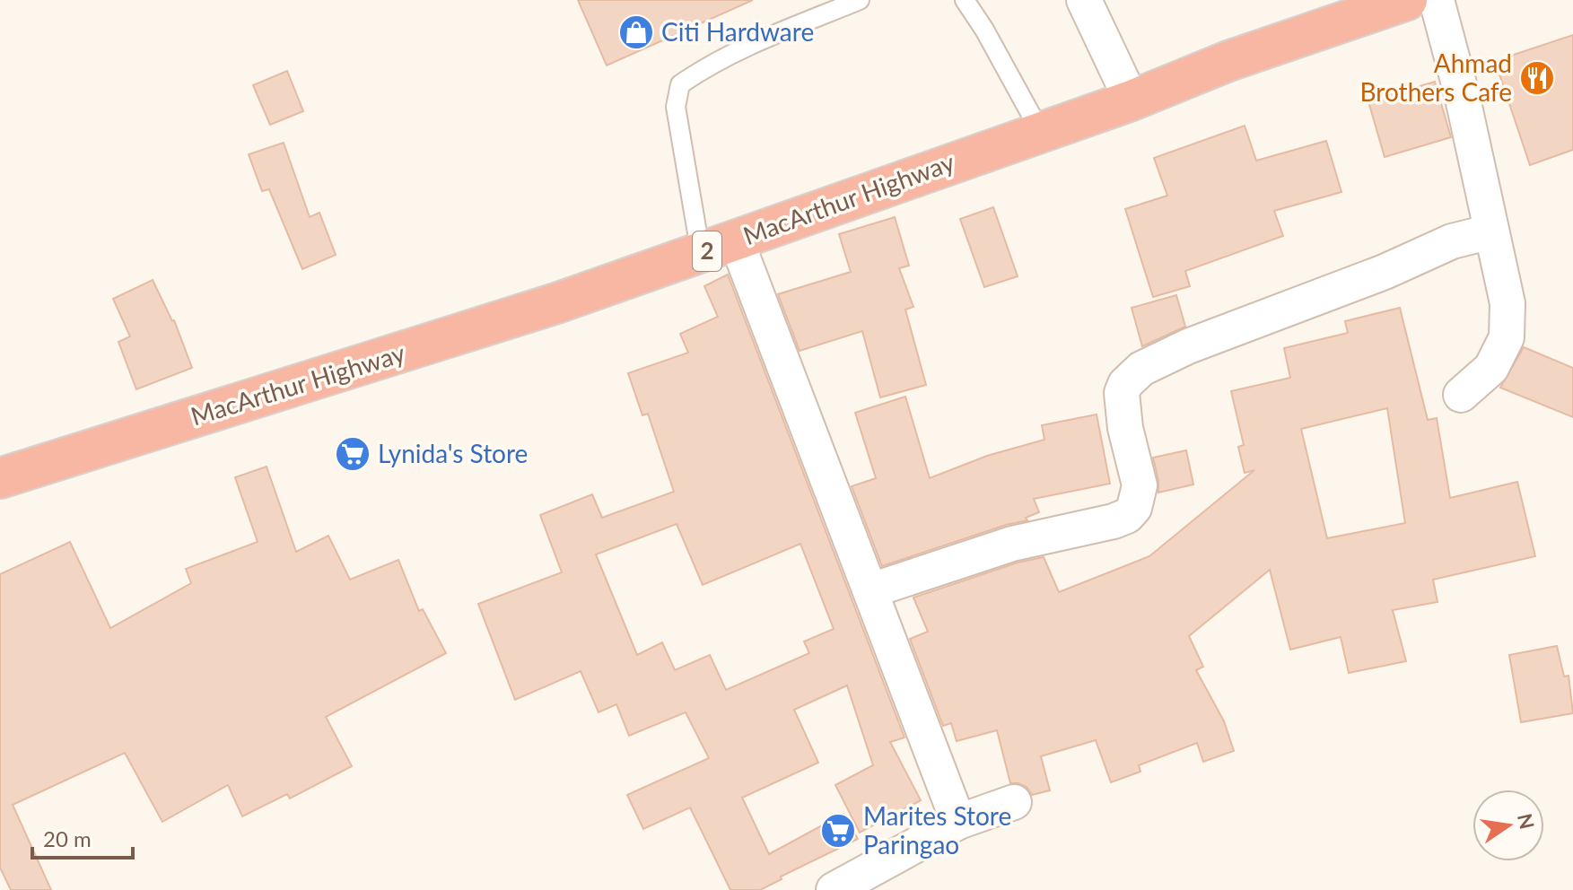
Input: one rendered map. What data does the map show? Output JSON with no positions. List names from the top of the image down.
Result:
{
  "streets": {
    "highway": ["MacArthur Highway", "2"]
  },
  "places": {
    "shop": ["Citi Hardware"],
    "restaurant": ["Ahmad Brothers Cafe"],
    "supermarket": ["Lynida's Store", "Marites Store Paringao"]
  },
  "scale_bar": "20 m",
  "north": "right"
}
